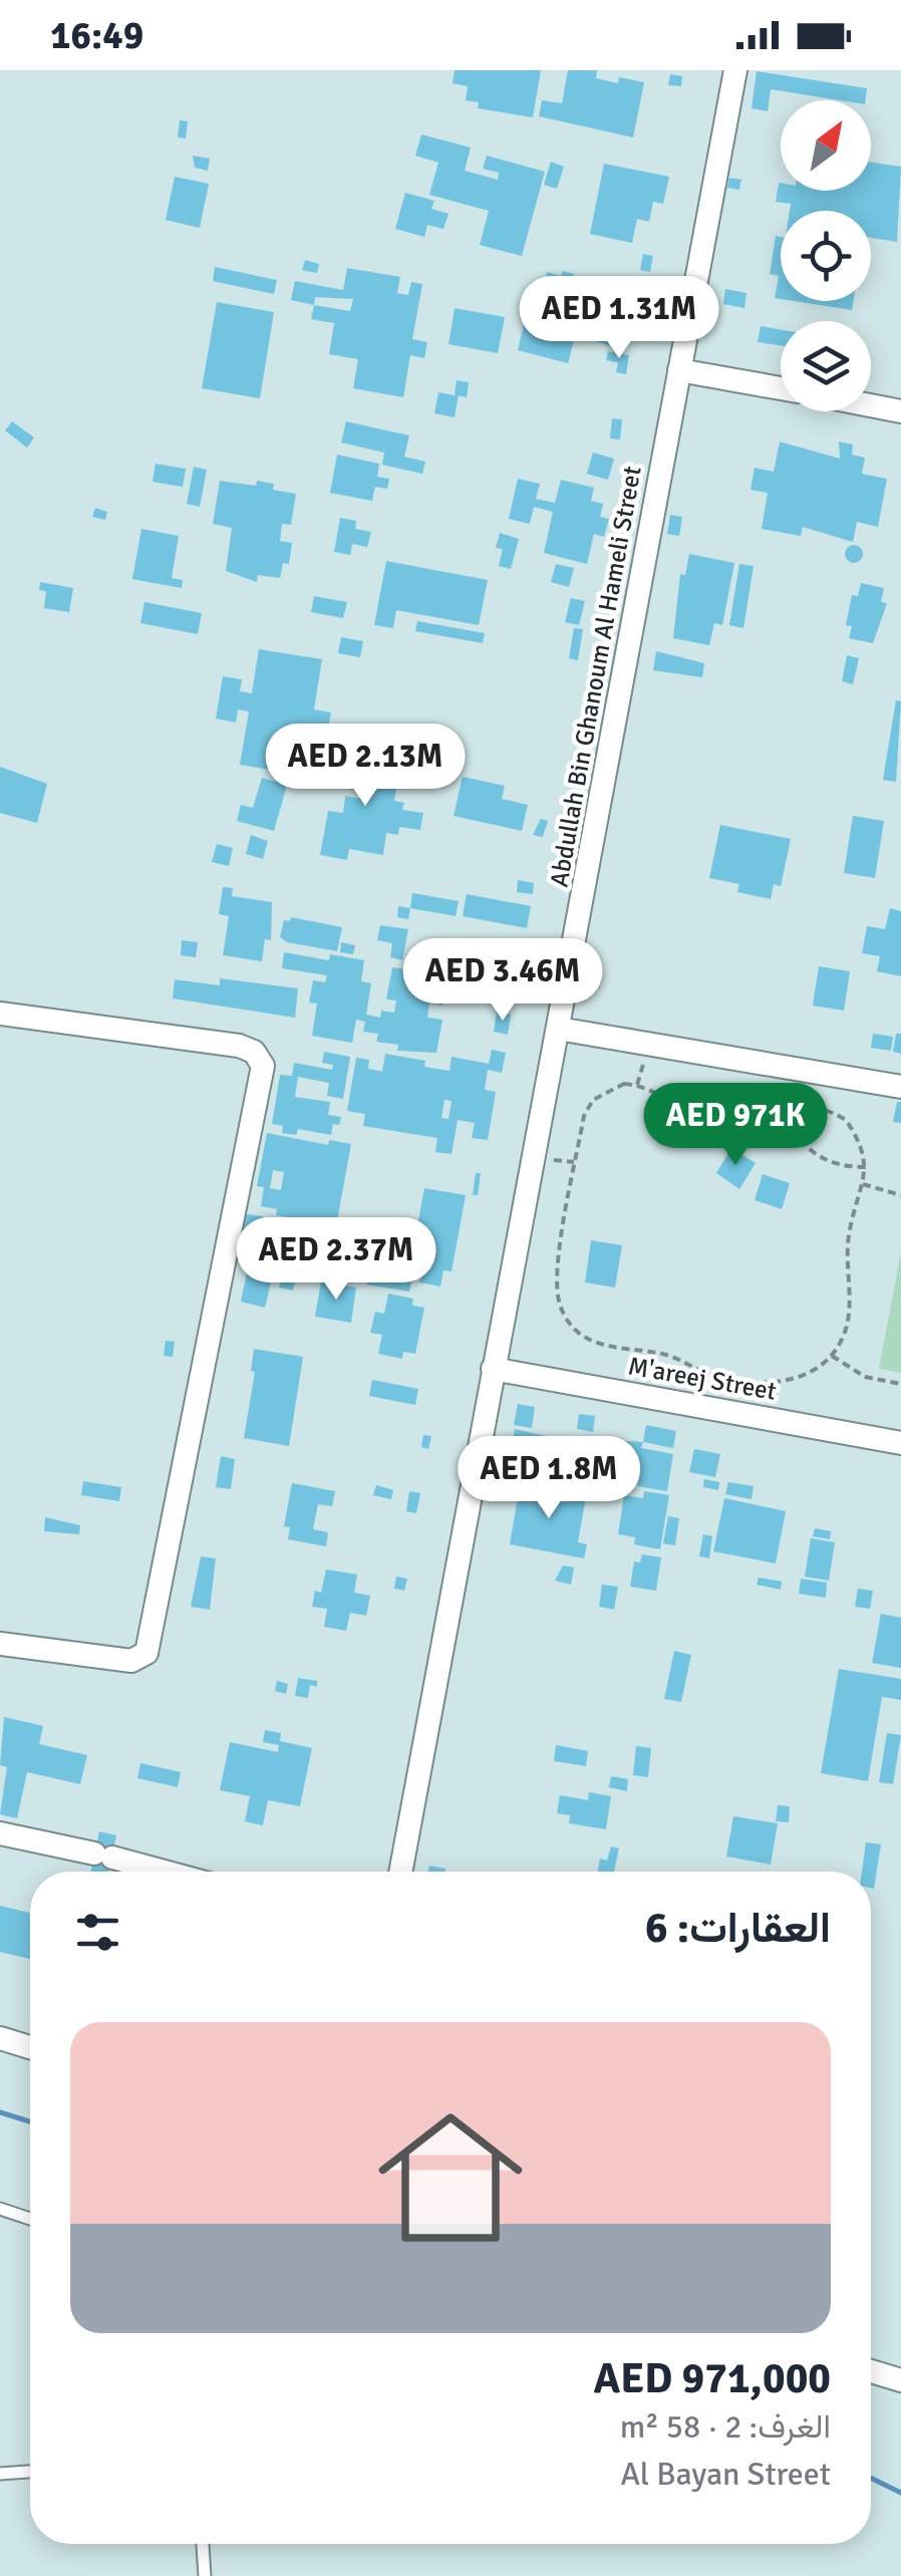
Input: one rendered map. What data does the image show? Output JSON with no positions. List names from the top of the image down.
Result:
{
  "streets": {
    "street": ["Abdullah Bin Ghanoum Al Hameli Street", "M'areej Street"]
  },
  "crossings": [
    ["Abdullah Bin Ghanoum Al Hameli Street", "M'areej Street"]
  ],
  "north": "top right",
  "page": {
    "status": "16:49",
    "price": [
      "AED 1.31M",
      "AED 2.13M",
      "AED 3.46M",
      "AED 971K",
      "AED 2.37M",
      "AED 1.8M"
    ],
    "heading": "العقارات: 6",
    "list": [
      {
        "name": "AED 971,000",
        "note": "الغرف: 2 · 58 m² · Al Bayan Street"
      }
    ]
  }
}
